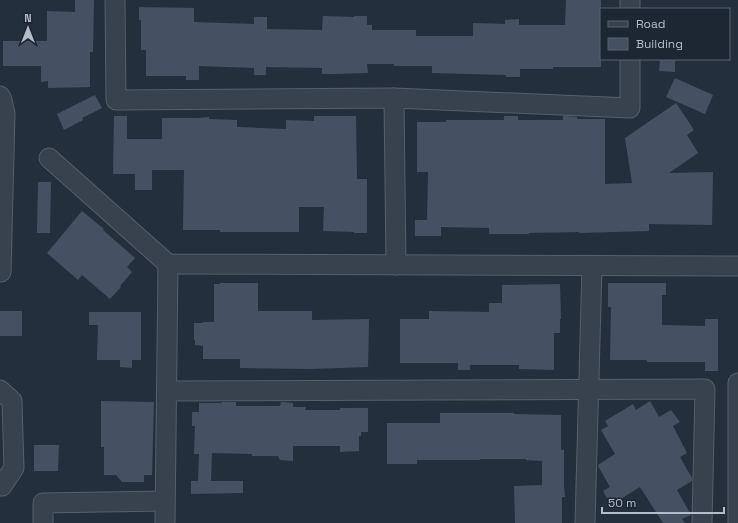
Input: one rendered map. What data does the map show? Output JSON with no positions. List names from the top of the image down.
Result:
{
  "legend": ["Road", "Building"],
  "scale_bar": "50 m",
  "north": "top"
}
